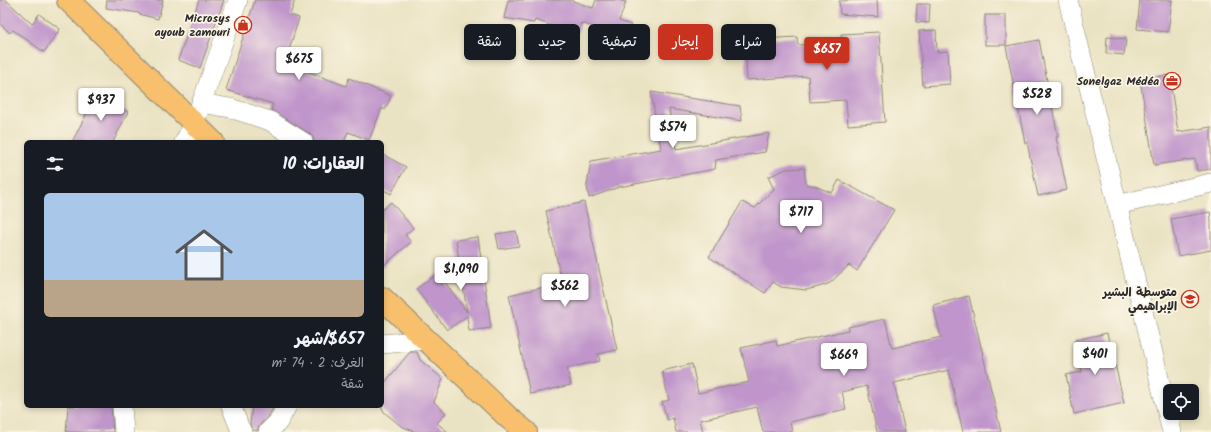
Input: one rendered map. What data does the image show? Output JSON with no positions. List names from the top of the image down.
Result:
{
  "places": {
    "shop": ["Microsys ayoub zamouri"],
    "office": ["Sonelgaz Médéa"],
    "school or university": ["متوسطة البشير الإبراهيمي"]
  },
  "page": {
    "chip": [
      "شراء",
      "إيجار",
      "تصفية",
      "جديد",
      "شقة"
    ],
    "price": [
      "$657",
      "$675",
      "$528",
      "$937",
      "$574",
      "$717",
      "$1,090",
      "$562",
      "$401",
      "$669"
    ],
    "heading": "العقارات: 10",
    "list": [
      {
        "name": "$657/شهر",
        "note": "الغرف: 2 · 74 m² · شقة"
      }
    ]
  }
}
